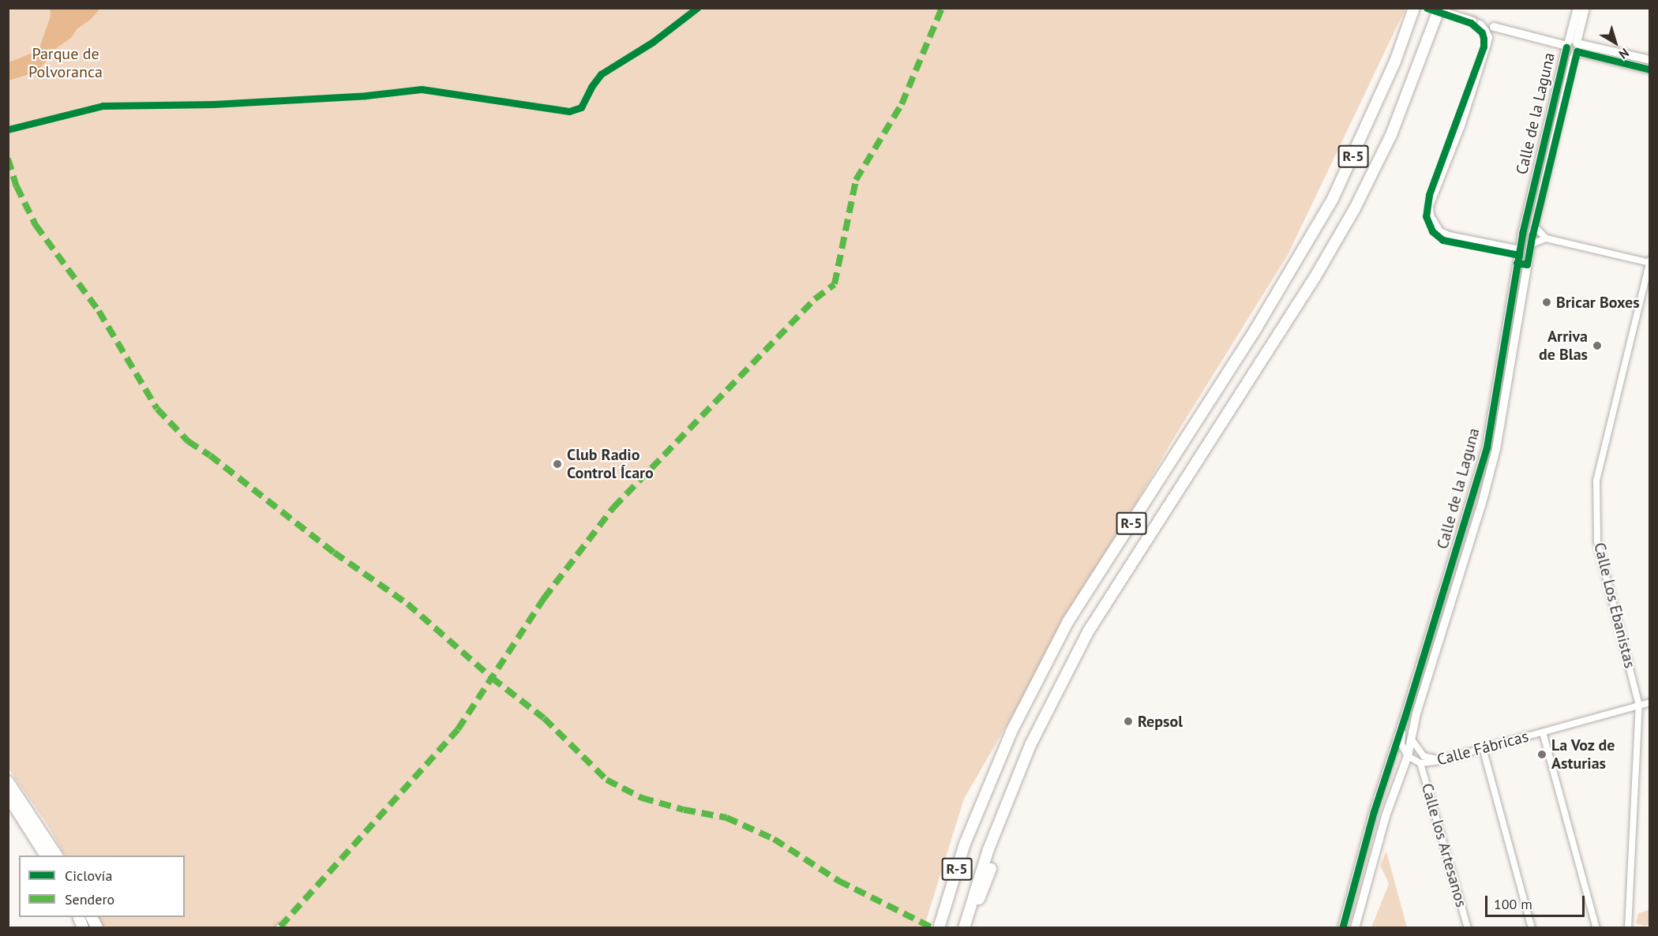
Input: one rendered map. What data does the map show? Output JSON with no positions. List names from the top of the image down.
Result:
{
  "streets": {
    "highway": ["R-5"],
    "street": [
      "Calle de la Laguna",
      "Calle Los Ebanistas",
      "Calle Fábricas",
      "Calle los Artesanos"
    ]
  },
  "crossings": [
    ["Calle de la Laguna", "Calle Fábricas"],
    ["Calle Los Ebanistas", "Calle Fábricas"],
    ["Calle Fábricas", "Calle los Artesanos"]
  ],
  "parks": ["Parque de Polvoranca"],
  "places": [
    "Bricar Boxes",
    "Arriva de Blas",
    "Club Radio Control Ícaro",
    "Repsol",
    "La Voz de Asturias"
  ],
  "legend": ["Ciclovía", "Sendero"],
  "scale_bar": "100 m",
  "north": "bottom right"
}
